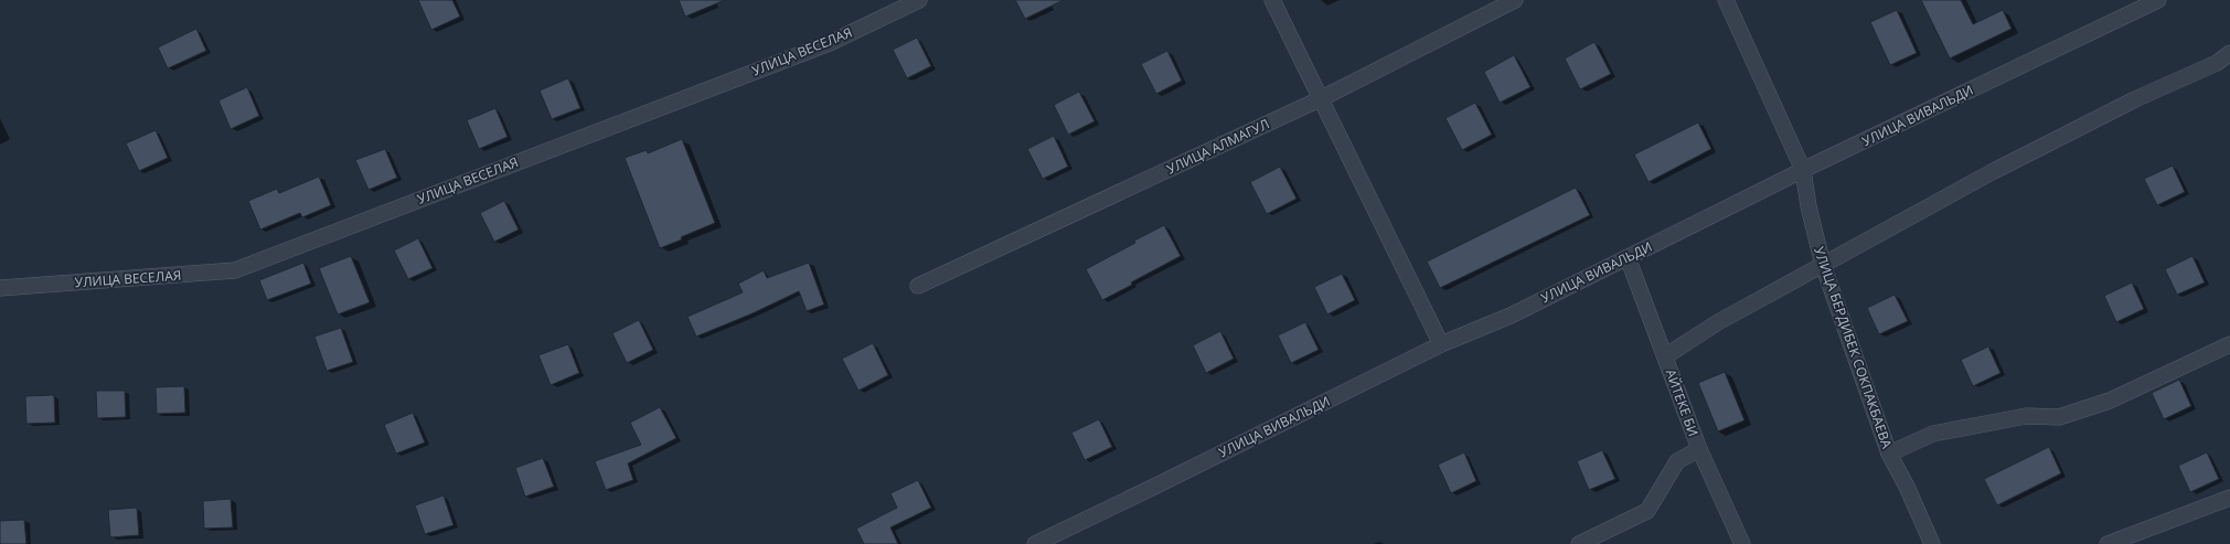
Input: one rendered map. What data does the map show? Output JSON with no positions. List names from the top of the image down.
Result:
{
  "streets": {
    "street": [
      "УЛИЦА ВЕСЕЛАЯ",
      "УЛИЦА ВИВАЛЬДИ",
      "УЛИЦА АЛМАГУЛ",
      "УЛИЦА БЕРДИБЕК СОКПАКБАЕВА",
      "АЙТЕКЕ БИ"
    ]
  },
  "crossings": [
    ["УЛИЦА ВИВАЛЬДИ", "УЛИЦА БЕРДИБЕК СОКПАКБАЕВА"],
    ["УЛИЦА ВИВАЛЬДИ", "АЙТЕКЕ БИ"]
  ]
}
